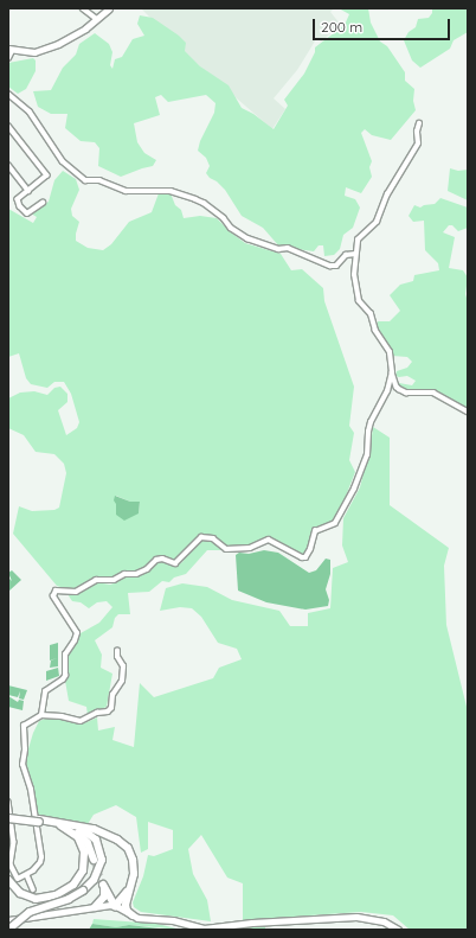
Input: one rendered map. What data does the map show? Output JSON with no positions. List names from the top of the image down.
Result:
{
  "scale_bar": "200 m"
}
